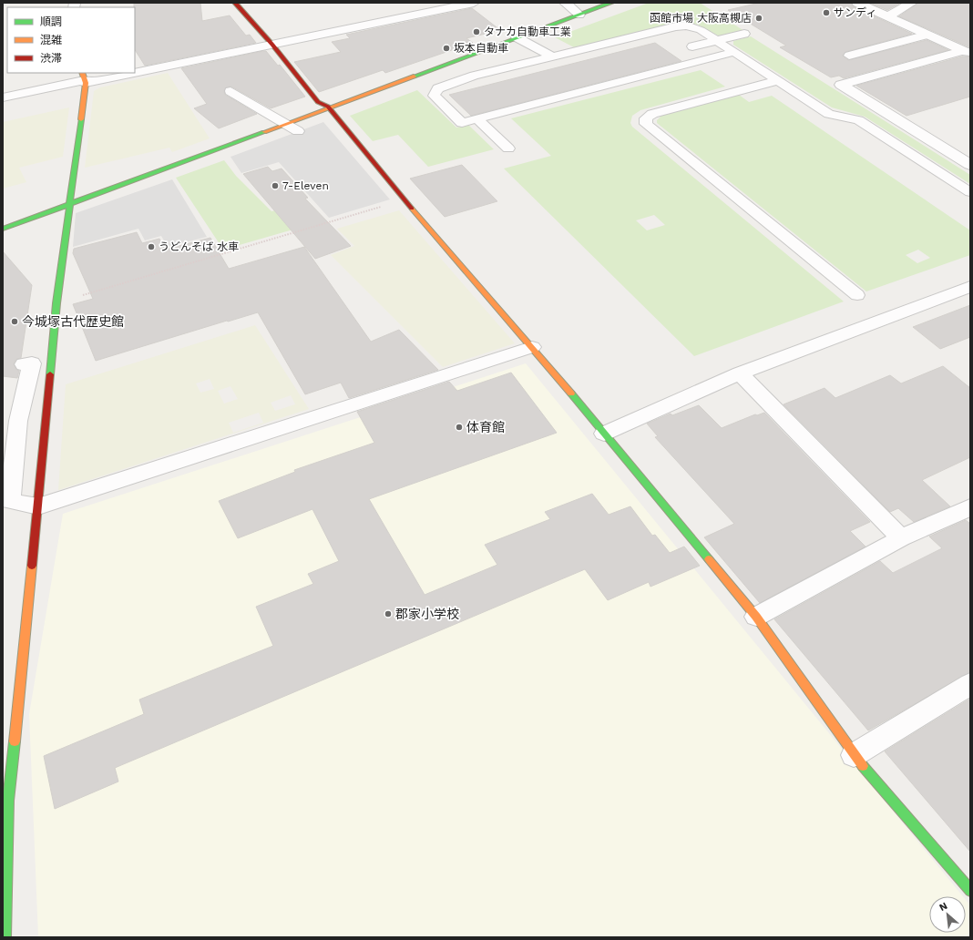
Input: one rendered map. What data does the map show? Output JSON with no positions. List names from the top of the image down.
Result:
{
  "places": [
    "サンディ",
    "函館市場 大阪高槻店",
    "タナカ自動車工業",
    "坂本自動車",
    "7-Eleven",
    "うどんそば 水車",
    "今城塚古代歴史館",
    "体育館",
    "郡家小学校"
  ],
  "legend": ["順調", "混雑", "渋滞"],
  "north": "top left"
}
